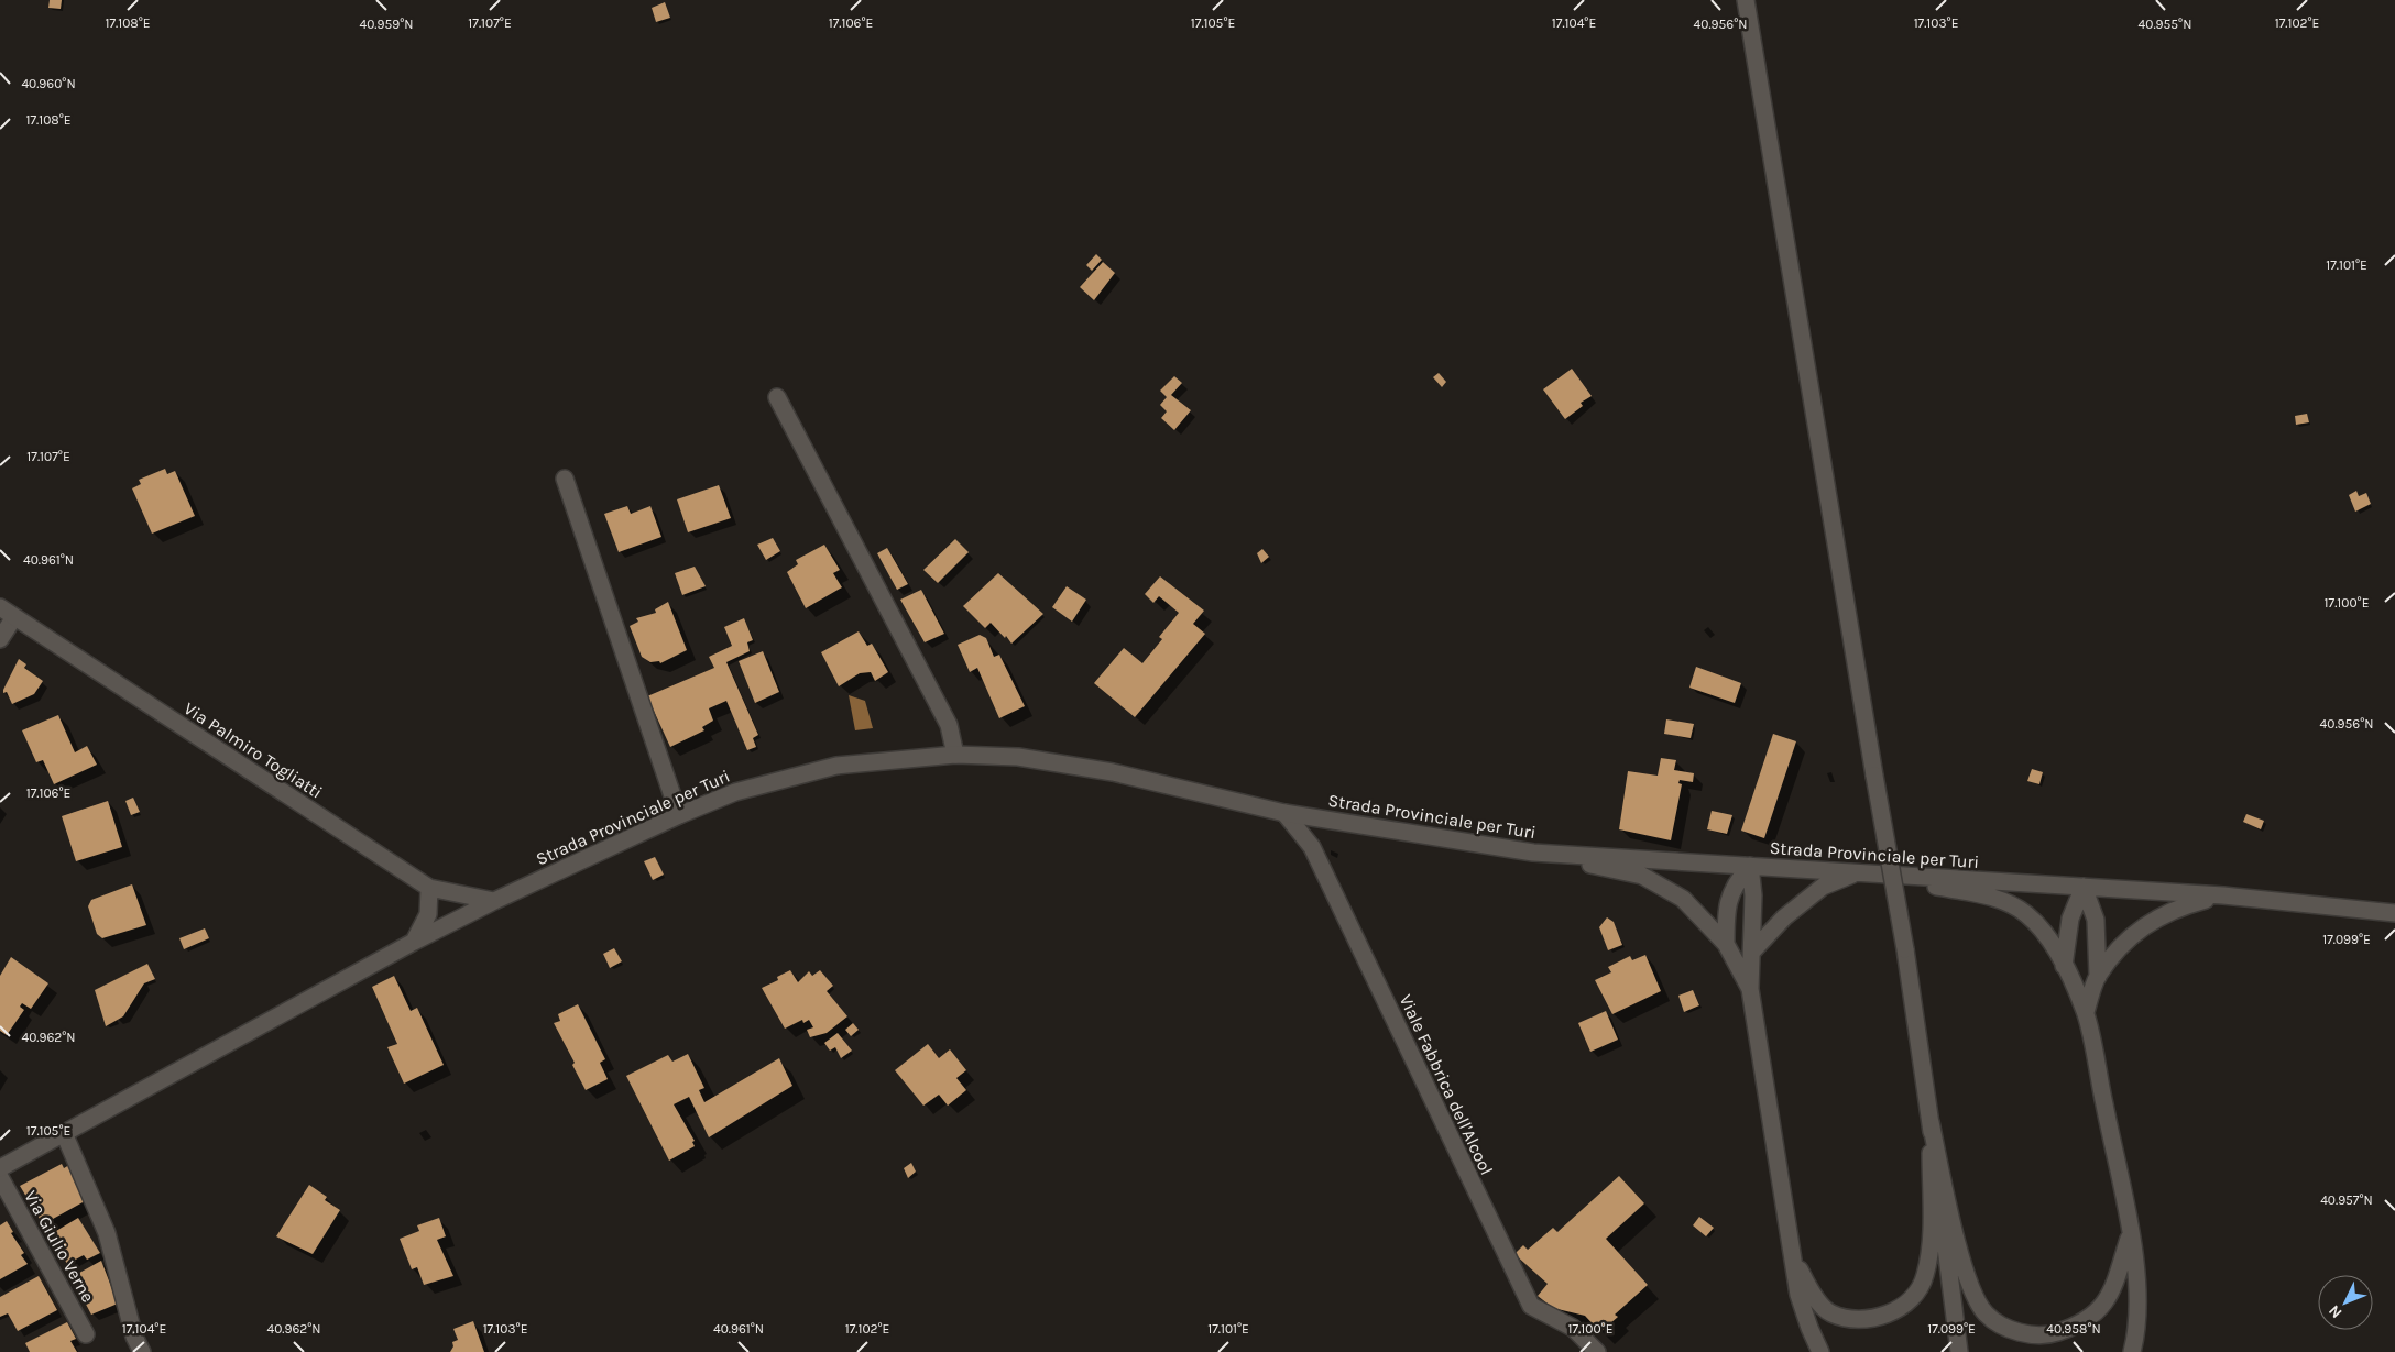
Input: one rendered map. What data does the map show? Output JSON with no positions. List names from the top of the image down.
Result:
{
  "streets": {
    "main road": [
      "Via Palmiro Togliatti",
      "Strada Provinciale per Turi",
      "Viale Fabbrica dell'Alcool",
      "Via Giulio Verne"
    ]
  },
  "crossings": [
    ["Via Palmiro Togliatti", "Strada Provinciale per Turi"],
    ["Strada Provinciale per Turi", "Viale Fabbrica dell'Alcool"]
  ],
  "north": "bottom left",
  "coordinates": [
    "17.108°E",
    "17.107°E",
    "17.106°E",
    "17.105°E",
    "17.104°E",
    "17.103°E",
    "17.102°E",
    "40.959°N",
    "40.956°N",
    "40.955°N",
    "40.960°N",
    "17.101°E",
    "40.961°N",
    "17.100°E",
    "17.099°E",
    "40.962°N",
    "40.957°N",
    "40.958°N"
  ]
}
